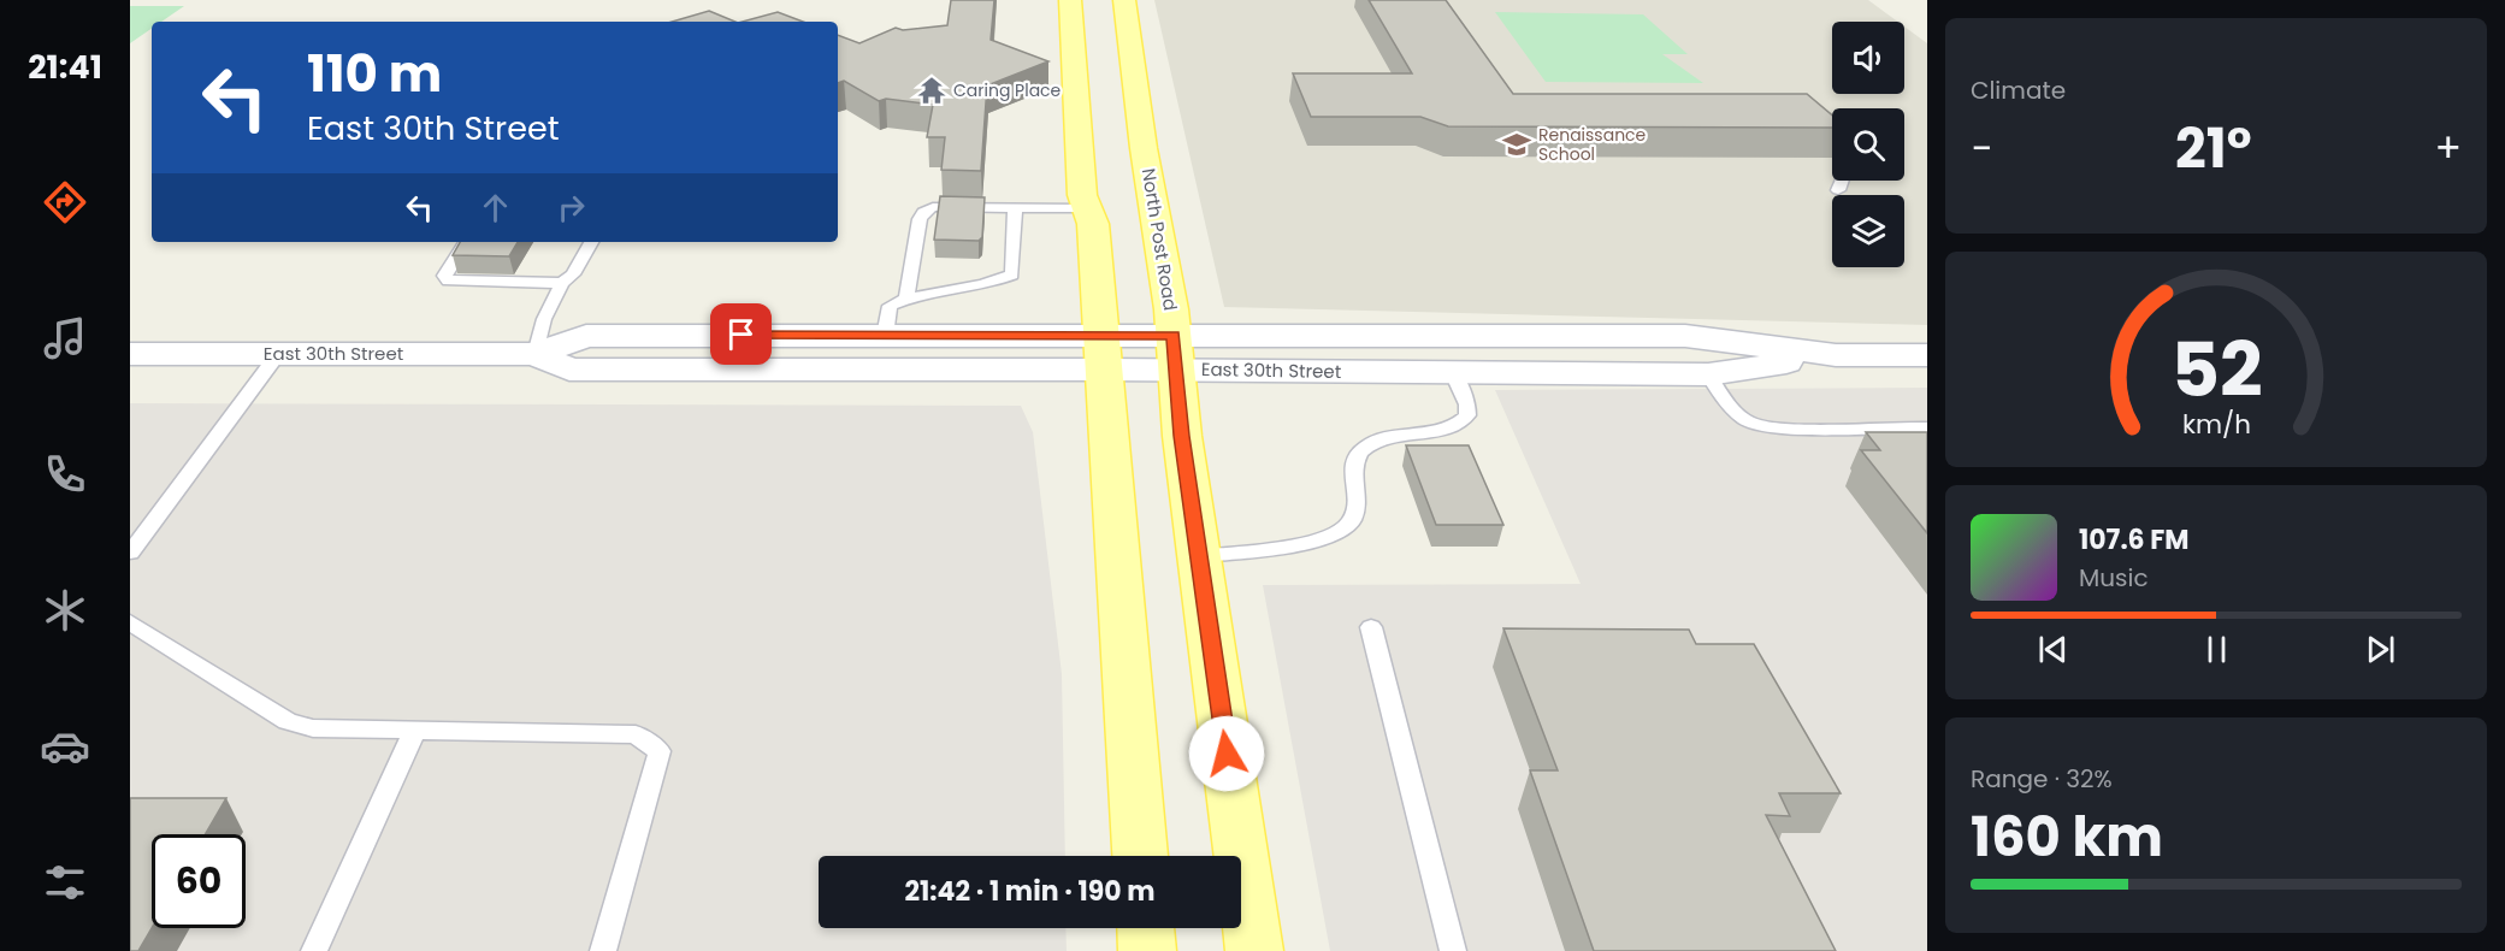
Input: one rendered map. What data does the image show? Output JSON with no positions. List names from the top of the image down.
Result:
{
  "streets": {
    "main road": ["North Post Road", "East 30th Street"]
  },
  "crossings": [
    ["North Post Road", "East 30th Street"]
  ],
  "places": {
    "temple": ["Caring Place"],
    "school or university": ["Renaissance School"]
  },
  "page": {
    "tabs": "21:41",
    "tile": [
      "Climate",
      ["Range · 32%", "160 km"]
    ],
    "turn": ["110 m", "East 30th Street"],
    "heat": ["−", "21°", "+"],
    "song": ["107.6 FM", "Music"],
    "limit": "60",
    "trip": "21:42 · 1 min · 190 m",
    "gauge": ["52", "km/h"]
  }
}
